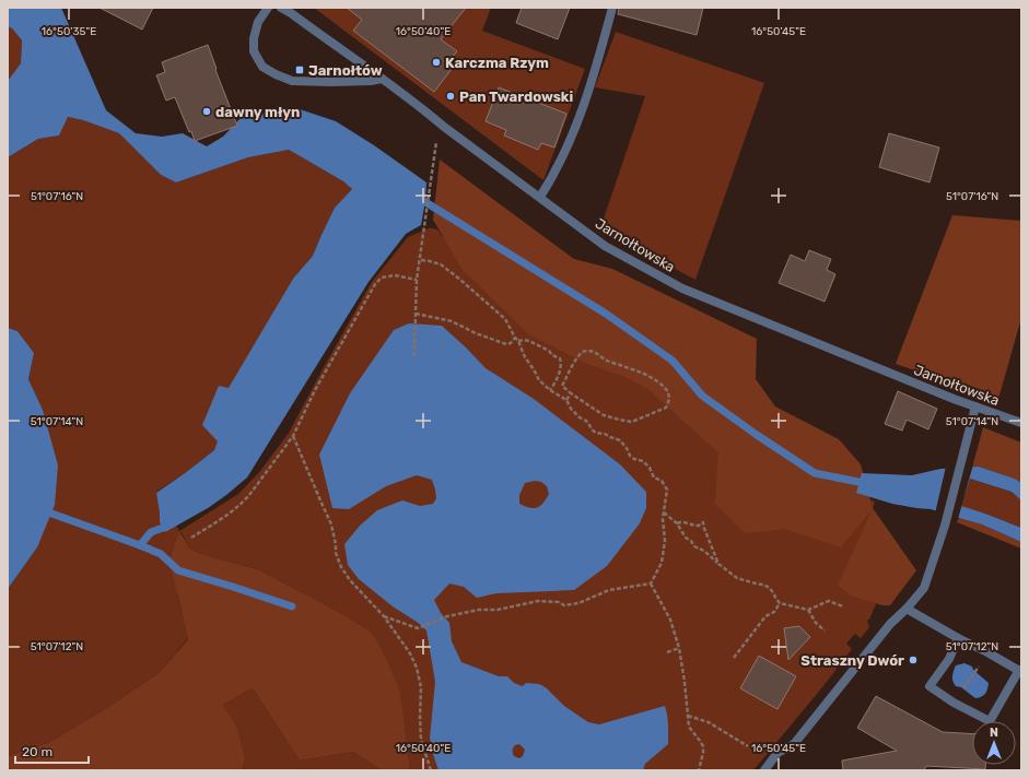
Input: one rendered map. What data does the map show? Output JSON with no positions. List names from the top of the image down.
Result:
{
  "streets": {
    "street": ["Jarnołtowska"]
  },
  "places": {
    "other": [
      "Karczma Rzym",
      "Pan Twardowski",
      "dawny młyn",
      "Straszny Dwór"
    ],
    "transit": ["Jarnołtów"]
  },
  "scale_bar": "20 m",
  "north": "top",
  "coordinates": [
    "16°50'35\"E",
    "16°50'40\"E",
    "16°50'45\"E",
    "51°07'16\"N",
    "51°07'14\"N",
    "51°07'12\"N"
  ]
}
